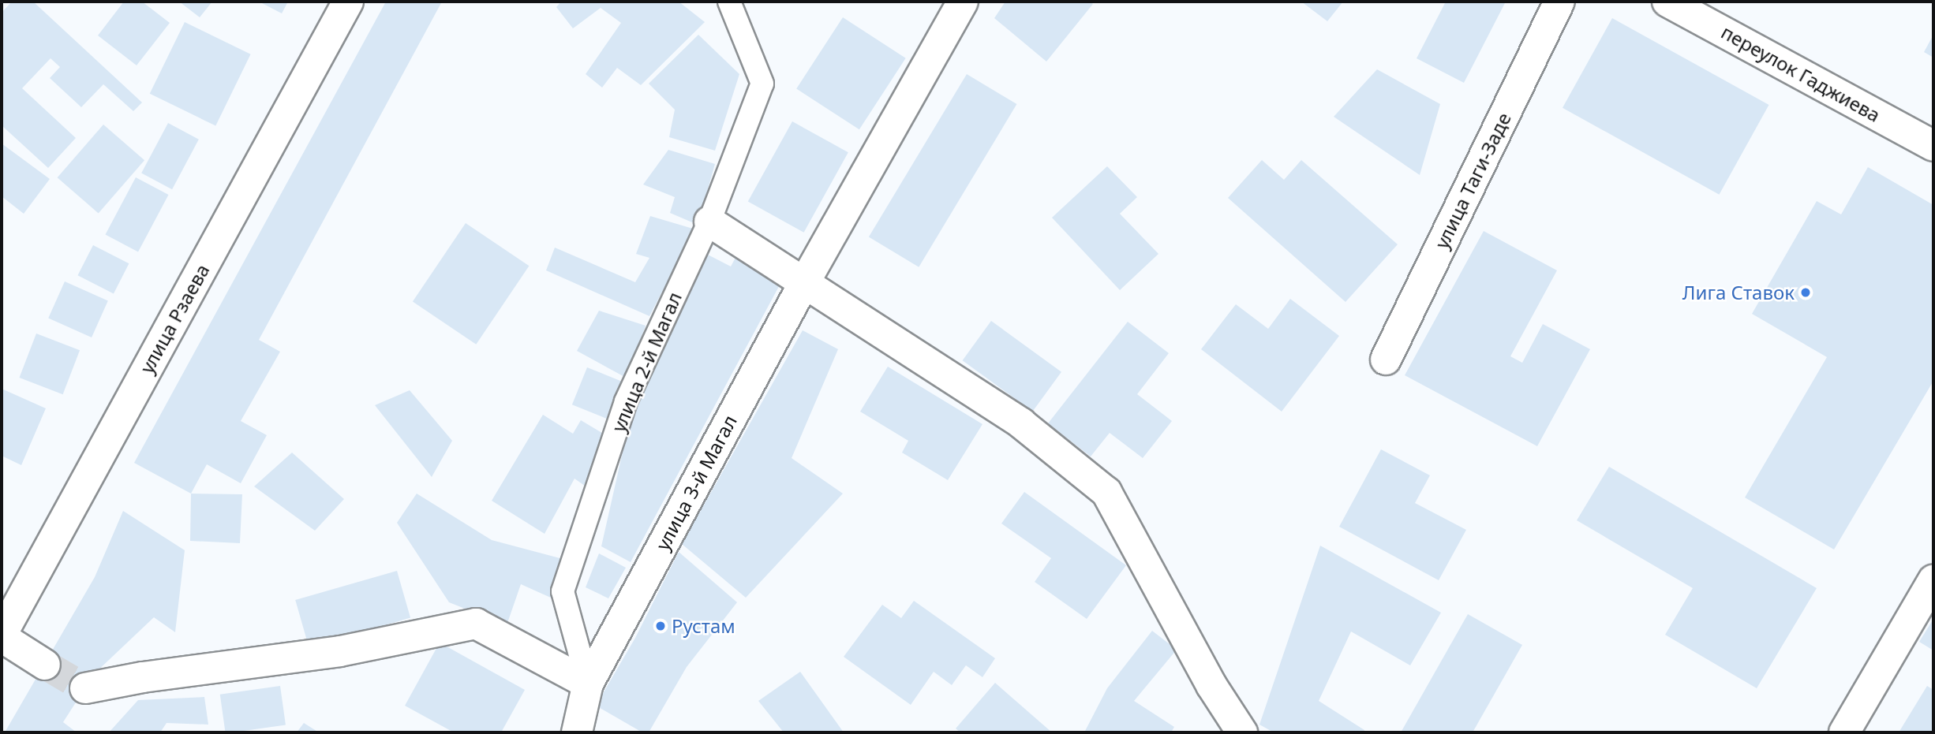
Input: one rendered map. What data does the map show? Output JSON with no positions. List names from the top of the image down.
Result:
{
  "streets": {
    "street": [
      "переулок Гаджиева",
      "улица Таги-Заде",
      "улица Рзаева",
      "улица 2-й Магал",
      "улица 3-й Магал"
    ]
  },
  "crossings": [
    ["улица 2-й Магал", "улица 3-й Магал"]
  ],
  "places": ["Лига Ставок", "Рустам"]
}
